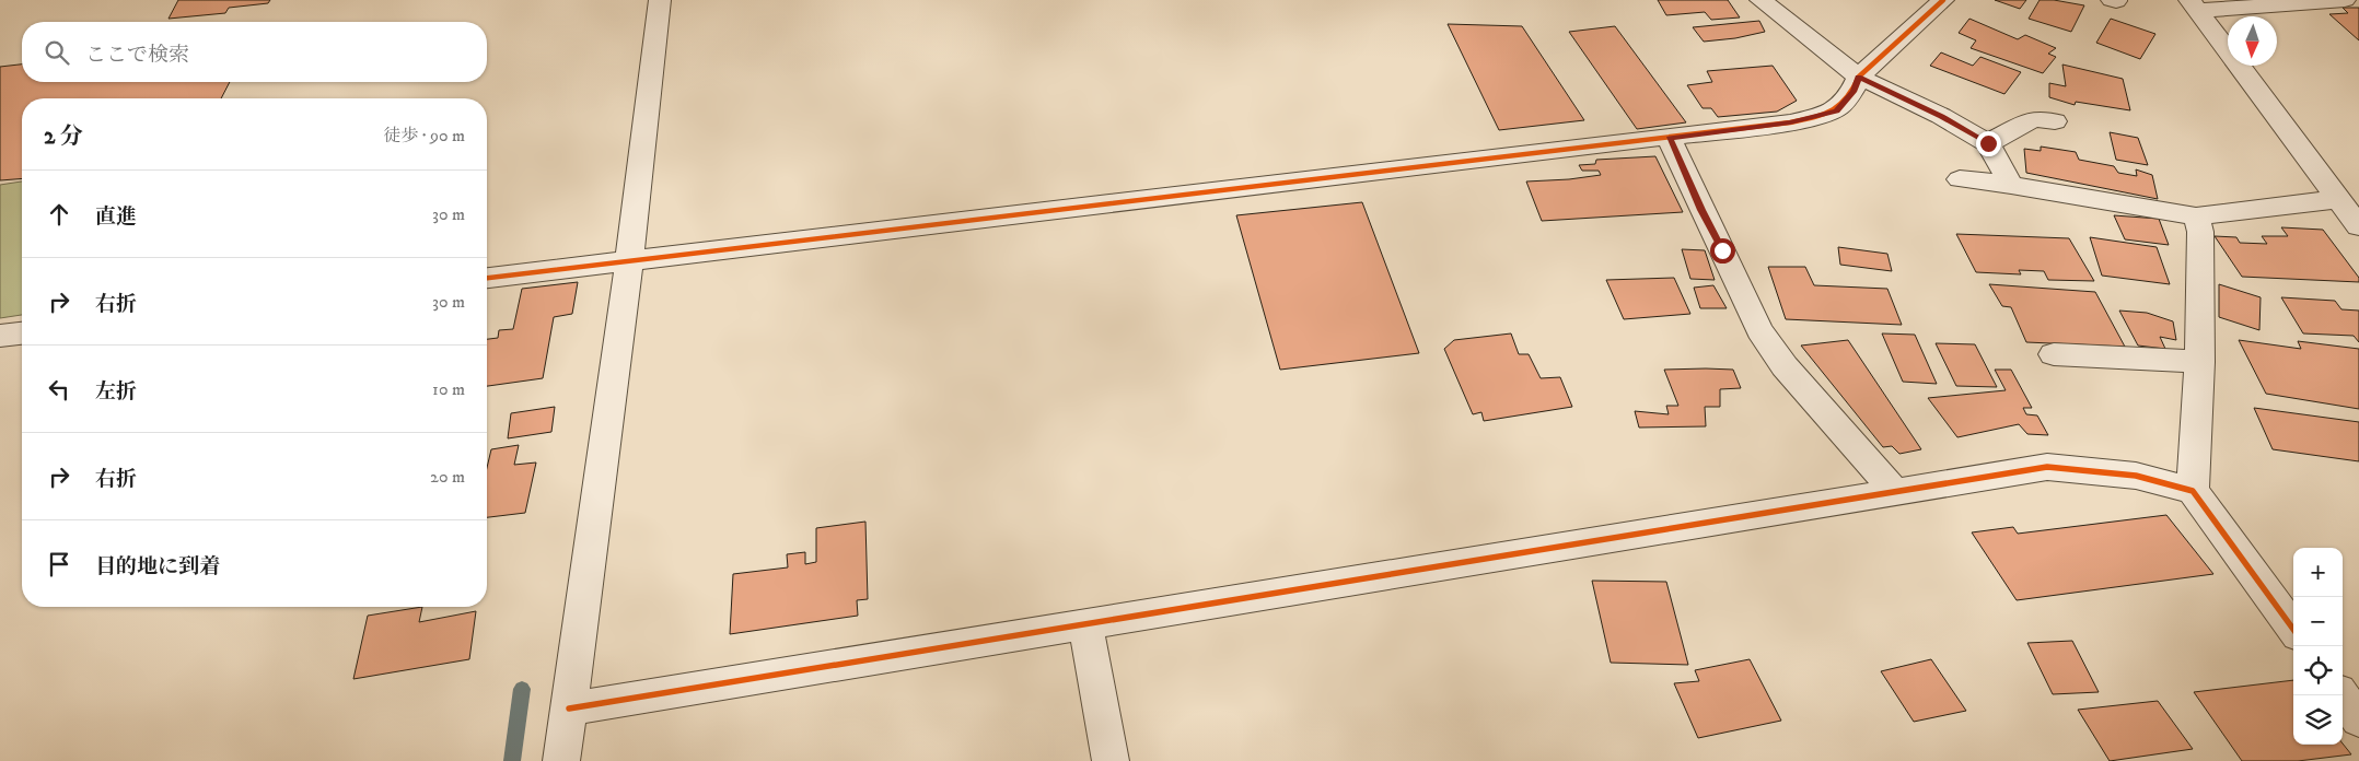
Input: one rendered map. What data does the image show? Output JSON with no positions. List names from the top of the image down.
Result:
{
  "north": "bottom",
  "page": {
    "search": "ここで検索",
    "heading": ["2 分", "徒歩 · 90 m"],
    "list": [
      ["直進", "30 m"],
      ["右折", "30 m"],
      ["左折", "10 m"],
      ["右折", "20 m"],
      "目的地に到着"
    ],
    "map_buttons": ["+", "−"]
  }
}
